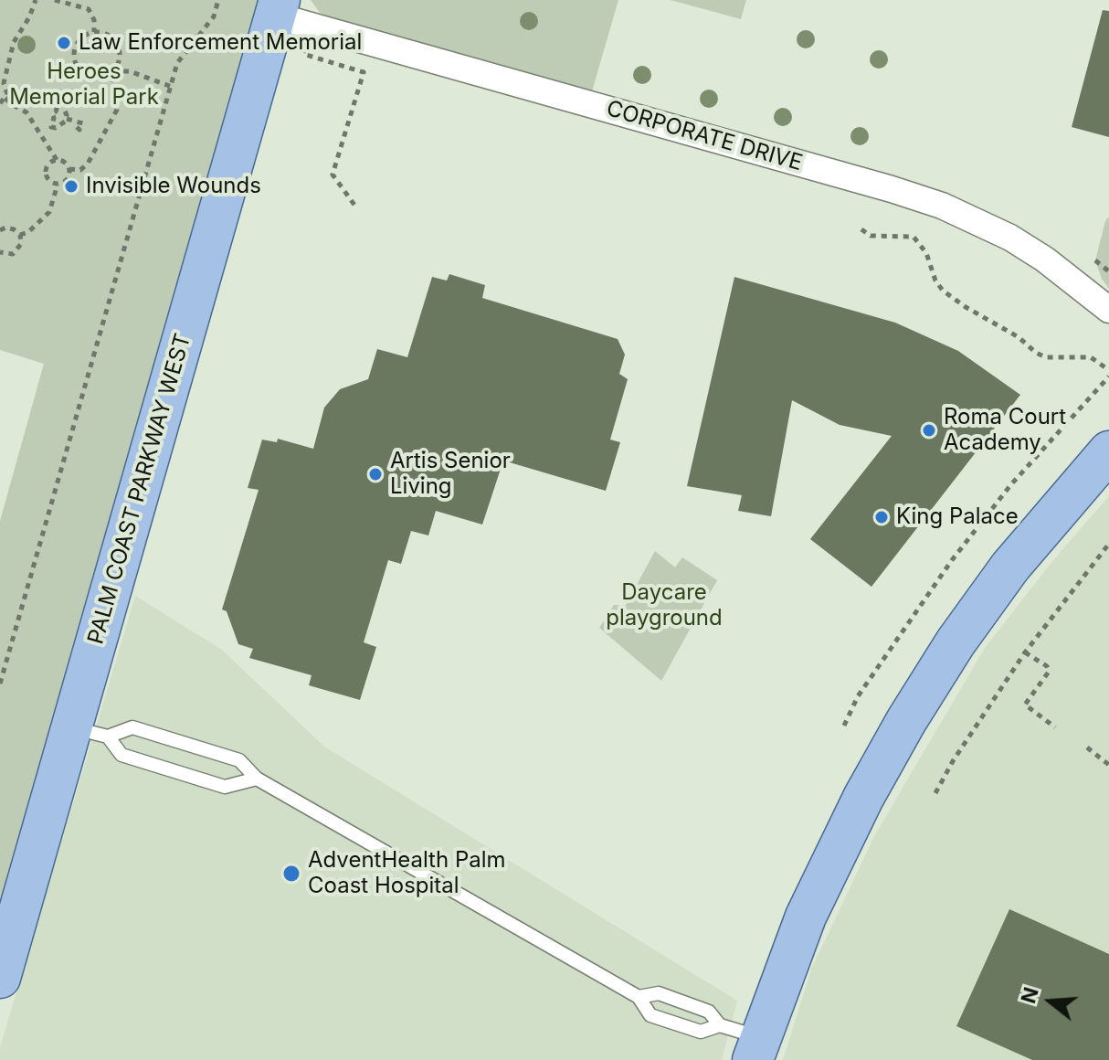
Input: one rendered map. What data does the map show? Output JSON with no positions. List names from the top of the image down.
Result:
{
  "streets": {
    "main road": ["PALM COAST PARKWAY WEST"],
    "street": ["CORPORATE DRIVE"]
  },
  "crossings": [
    ["CORPORATE DRIVE", "PALM COAST PARKWAY WEST"]
  ],
  "parks": ["Heroes Memorial Park", "Daycare playground"],
  "places": [
    "Law Enforcement Memorial",
    "Invisible Wounds",
    "Roma Court Academy",
    "Artis Senior Living",
    "King Palace",
    "AdventHealth Palm Coast Hospital"
  ],
  "north": "left"
}
